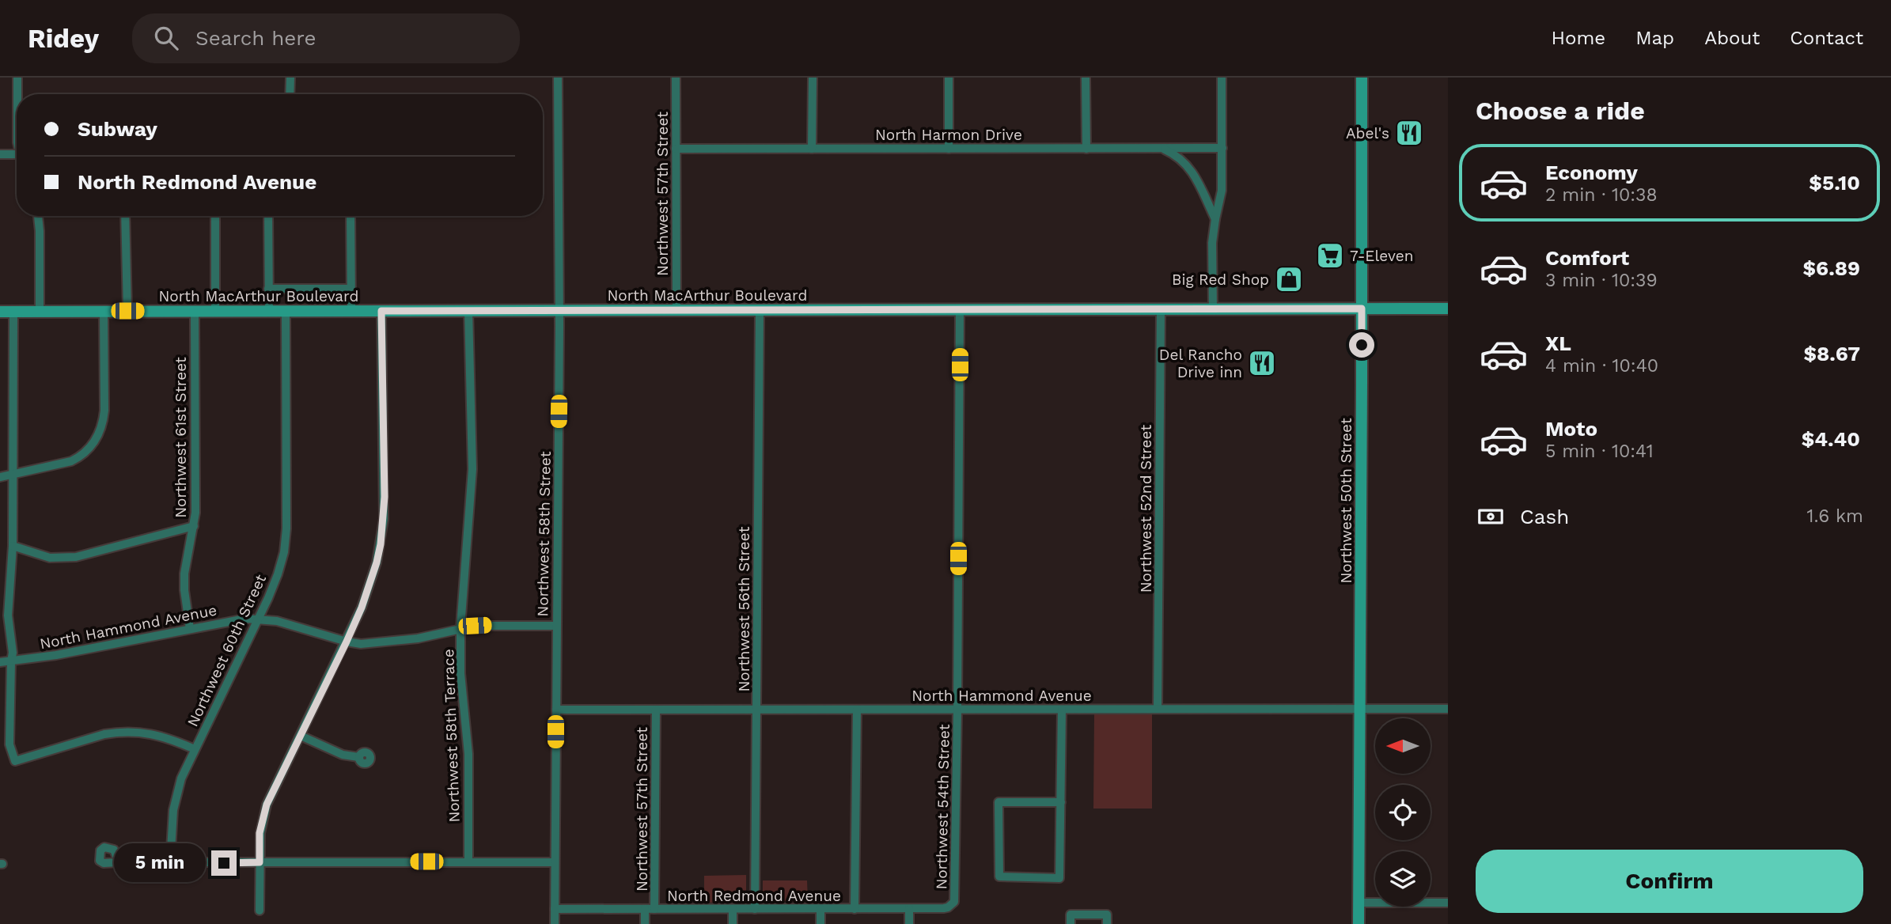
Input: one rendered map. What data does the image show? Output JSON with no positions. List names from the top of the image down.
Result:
{
  "streets": {
    "main road": ["North MacArthur Boulevard", "Northwest 50th Street"],
    "street": [
      "North Harmon Drive",
      "Northwest 57th Street",
      "Northwest 61st Street",
      "Northwest 52nd Street",
      "Northwest 58th Street",
      "Northwest 56th Street",
      "North Hammond Avenue",
      "Northwest 60th Street",
      "Northwest 58th Terrace",
      "Northwest 54th Street",
      "North Redmond Avenue"
    ]
  },
  "crossings": [
    ["North Harmon Drive", "Northwest 57th Street"],
    ["Northwest 57th Street", "North MacArthur Boulevard"],
    ["Northwest 57th Street", "North Hammond Avenue"],
    ["Northwest 57th Street", "North Redmond Avenue"],
    ["North MacArthur Boulevard", "Northwest 61st Street"],
    ["North MacArthur Boulevard", "Northwest 50th Street"],
    ["North MacArthur Boulevard", "Northwest 52nd Street"],
    ["North MacArthur Boulevard", "Northwest 58th Street"],
    ["North MacArthur Boulevard", "Northwest 56th Street"],
    ["North MacArthur Boulevard", "Northwest 60th Street"],
    ["North MacArthur Boulevard", "Northwest 58th Terrace"],
    ["North MacArthur Boulevard", "Northwest 54th Street"],
    ["Northwest 61st Street", "North Hammond Avenue"],
    ["Northwest 50th Street", "North Hammond Avenue"],
    ["Northwest 52nd Street", "North Hammond Avenue"],
    ["Northwest 58th Street", "North Hammond Avenue"],
    ["Northwest 58th Street", "North Redmond Avenue"],
    ["Northwest 56th Street", "North Hammond Avenue"],
    ["Northwest 56th Street", "North Redmond Avenue"],
    ["North Hammond Avenue", "Northwest 60th Street"],
    ["North Hammond Avenue", "Northwest 58th Terrace"],
    ["North Hammond Avenue", "Northwest 54th Street"],
    ["Northwest 54th Street", "North Redmond Avenue"]
  ],
  "places": {
    "restaurant": ["Abel's", "Del Rancho Drive inn"],
    "supermarket": ["7-Eleven"],
    "shop": ["Big Red Shop"]
  },
  "north": "left",
  "page": {
    "header": "Ridey",
    "search": "Search here",
    "nav": [
      "Home",
      "Map",
      "About",
      "Contact"
    ],
    "heading": "Choose a ride",
    "banner": ["Subway", "North Redmond Avenue"],
    "list": [
      {
        "name": "Economy",
        "note": "2 min · 10:38",
        "value": "$5.10"
      },
      {
        "name": "Comfort",
        "note": "3 min · 10:39",
        "value": "$6.89"
      },
      {
        "name": "XL",
        "note": "4 min · 10:40",
        "value": "$8.67"
      },
      {
        "name": "Moto",
        "note": "5 min · 10:41",
        "value": "$4.40"
      }
    ],
    "pay": ["Cash", "1.6 km"],
    "buttons": "Confirm",
    "bubble": "5 min"
  }
}
